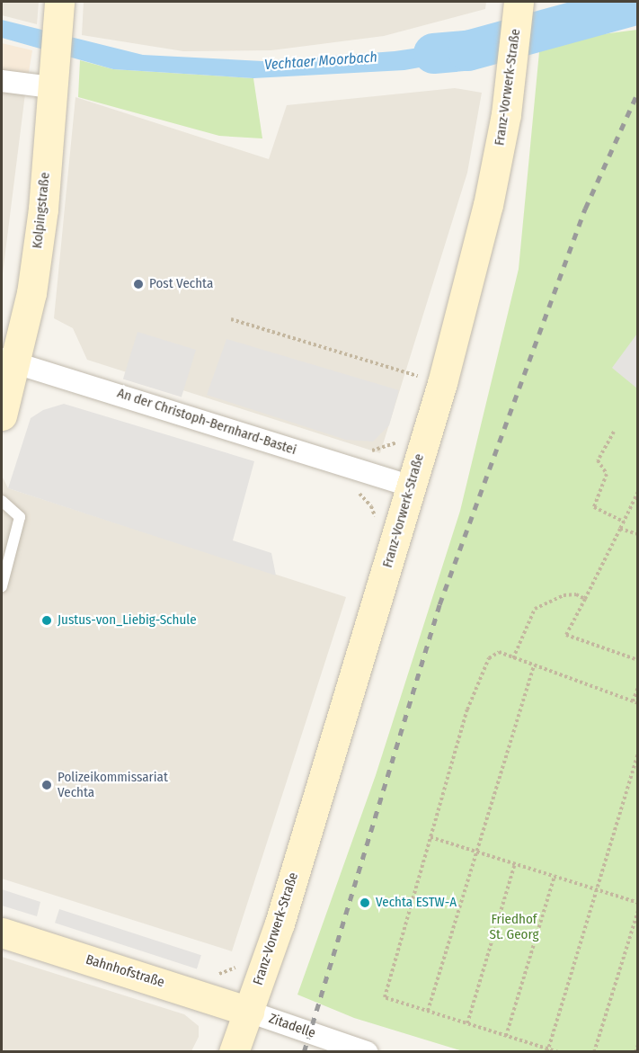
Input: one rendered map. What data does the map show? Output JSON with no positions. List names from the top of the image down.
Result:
{
  "streets": {
    "main road": ["Franz-Vorwerk-Straße", "Kolpingstraße", "Bahnhofstraße"],
    "street": ["An der Christoph-Bernhard-Bastei", "Zitadelle"]
  },
  "crossings": [
    ["Franz-Vorwerk-Straße", "An der Christoph-Bernhard-Bastei"],
    ["Franz-Vorwerk-Straße", "Bahnhofstraße"],
    ["Franz-Vorwerk-Straße", "Zitadelle"],
    ["Kolpingstraße", "An der Christoph-Bernhard-Bastei"],
    ["Bahnhofstraße", "Zitadelle"]
  ],
  "water": ["Vechtaer Moorbach"],
  "parks": ["Friedhof St. Georg"],
  "places": [
    "Post Vechta",
    "Justus-von_Liebig-Schule",
    "Polizeikommissariat Vechta",
    "Vechta ESTW-A"
  ]
}
